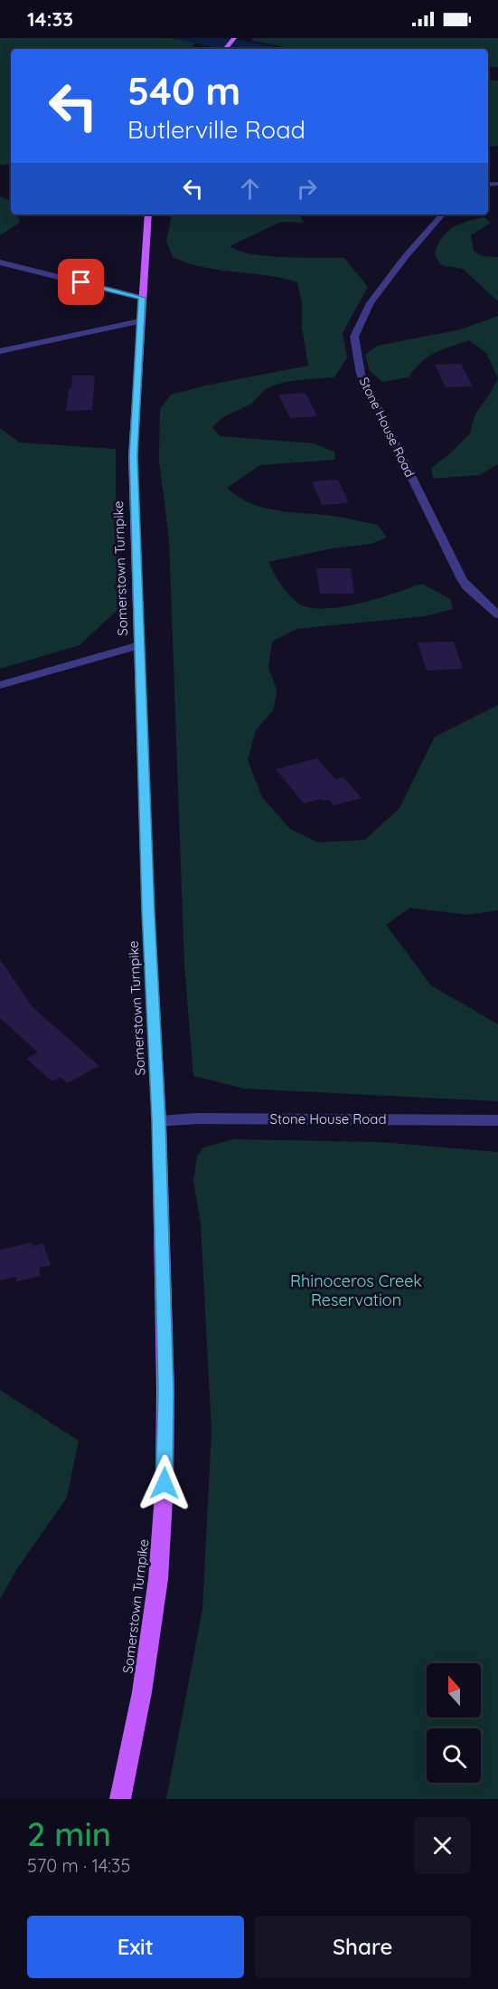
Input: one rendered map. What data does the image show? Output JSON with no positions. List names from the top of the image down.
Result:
{
  "streets": {
    "main road": ["Somerstown Turnpike"],
    "street": ["Stone House Road"]
  },
  "crossings": [
    ["Stone House Road", "Somerstown Turnpike"]
  ],
  "parks": ["Rhinoceros Creek Reservation"],
  "north": "top",
  "page": {
    "status": "14:33",
    "turn": ["540 m", "Butlerville Road"],
    "heading": ["2 min", "570 m · 14:35"],
    "buttons": ["Exit", "Share"]
  }
}
